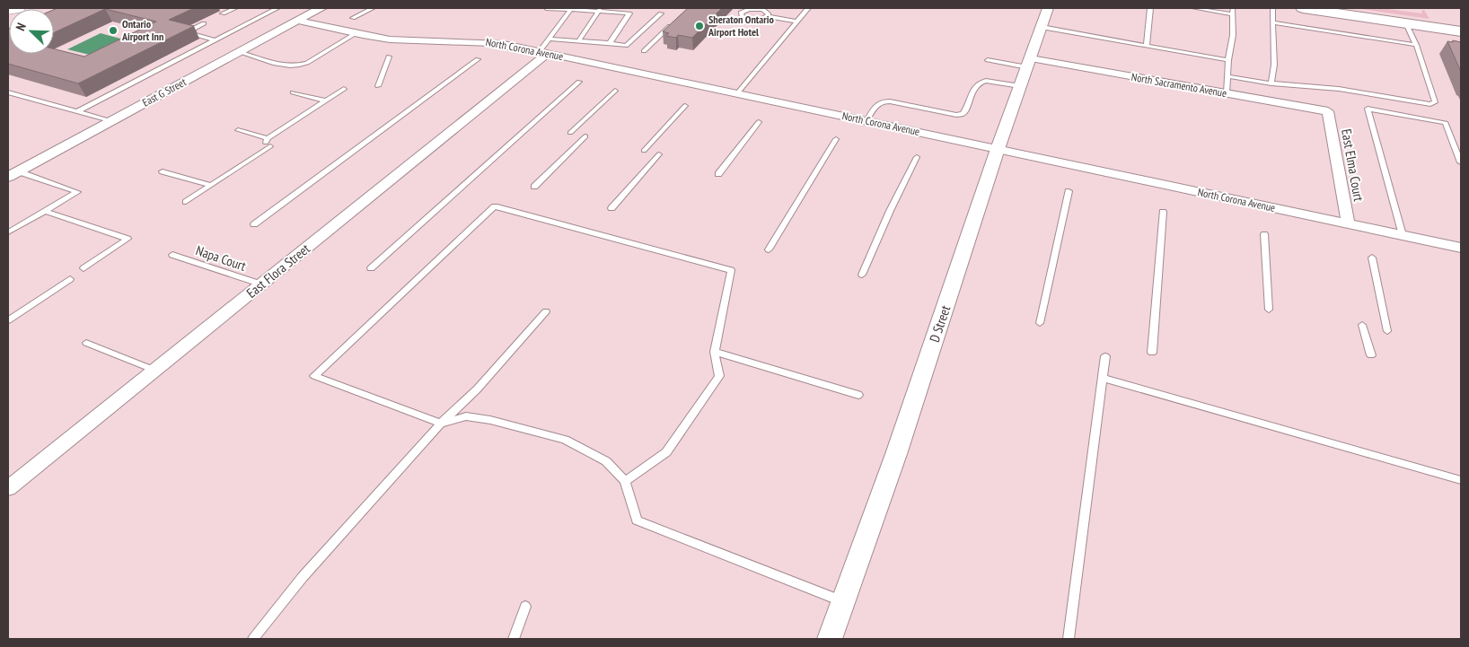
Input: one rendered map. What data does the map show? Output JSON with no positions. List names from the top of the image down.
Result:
{
  "streets": {
    "street": [
      "North Corona Avenue",
      "North Sacramento Avenue",
      "East G Street",
      "East Elma Court",
      "East Flora Street",
      "D Street"
    ],
    "lane": ["Napa Court"]
  },
  "crossings": [
    ["North Corona Avenue", "East G Street"],
    ["North Corona Avenue", "East Elma Court"],
    ["North Corona Avenue", "East Flora Street"],
    ["North Corona Avenue", "D Street"],
    ["North Sacramento Avenue", "East Elma Court"],
    ["North Sacramento Avenue", "D Street"],
    ["Napa Court", "East Flora Street"]
  ],
  "places": ["Sheraton Ontario Airport Hotel", "Ontario Airport Inn"],
  "north": "top left"
}
